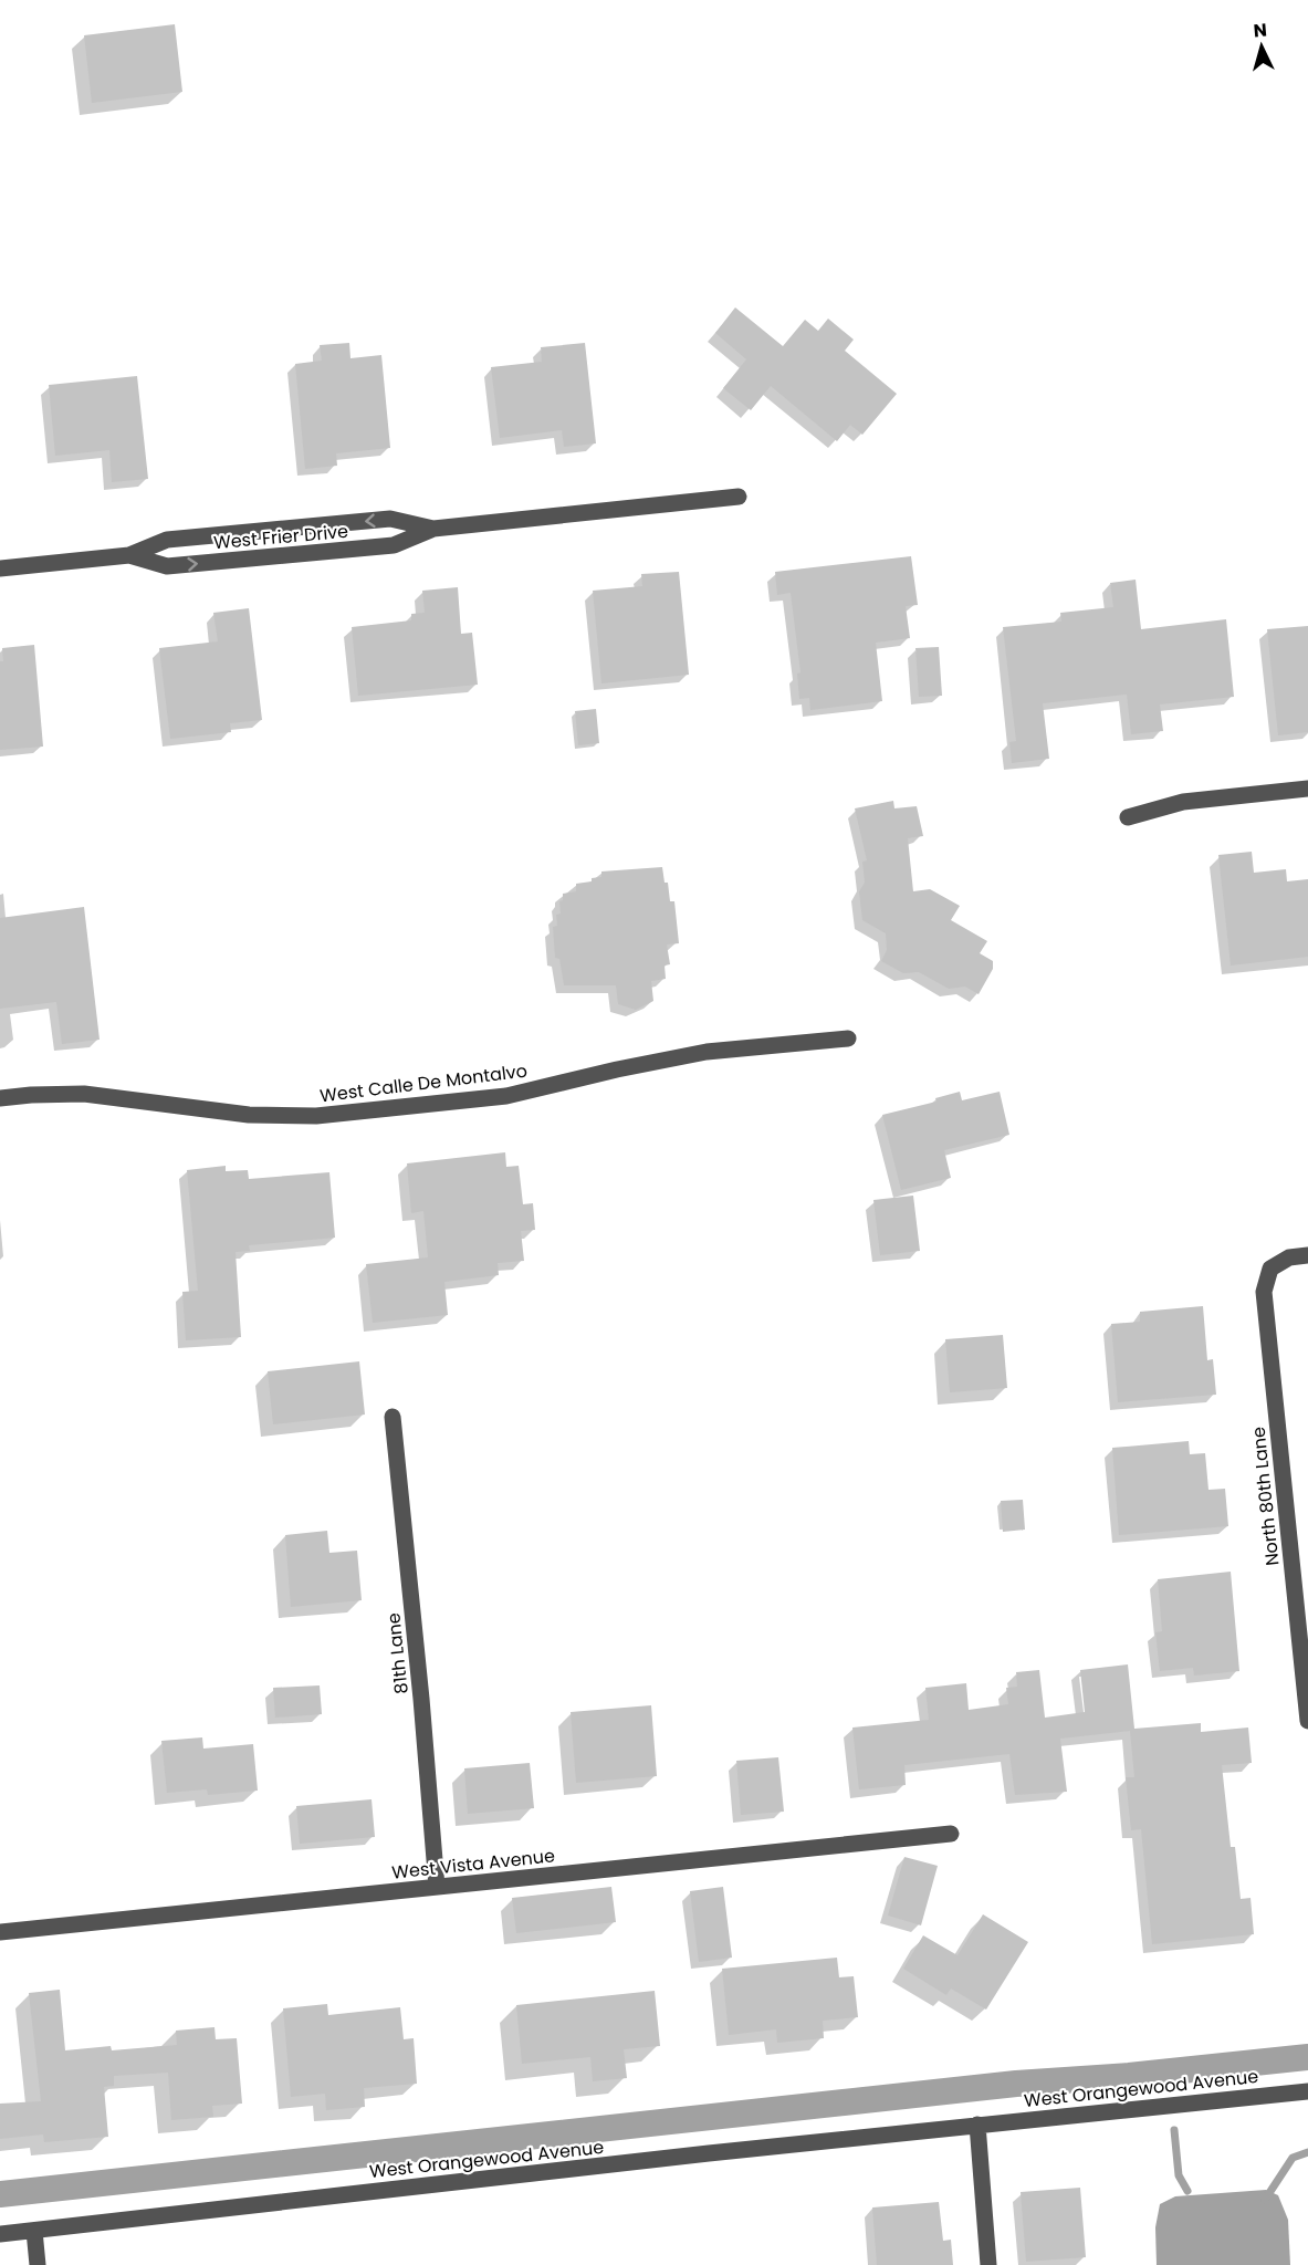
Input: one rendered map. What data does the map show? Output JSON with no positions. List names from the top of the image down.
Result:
{
  "streets": {
    "street": [
      "West Frier Drive",
      "West Calle De Montalvo",
      "North 80th Lane",
      "81th Lane",
      "West Vista Avenue",
      "West Orangewood Avenue"
    ]
  },
  "crossings": [
    ["81th Lane", "West Vista Avenue"]
  ],
  "north": "top"
}
